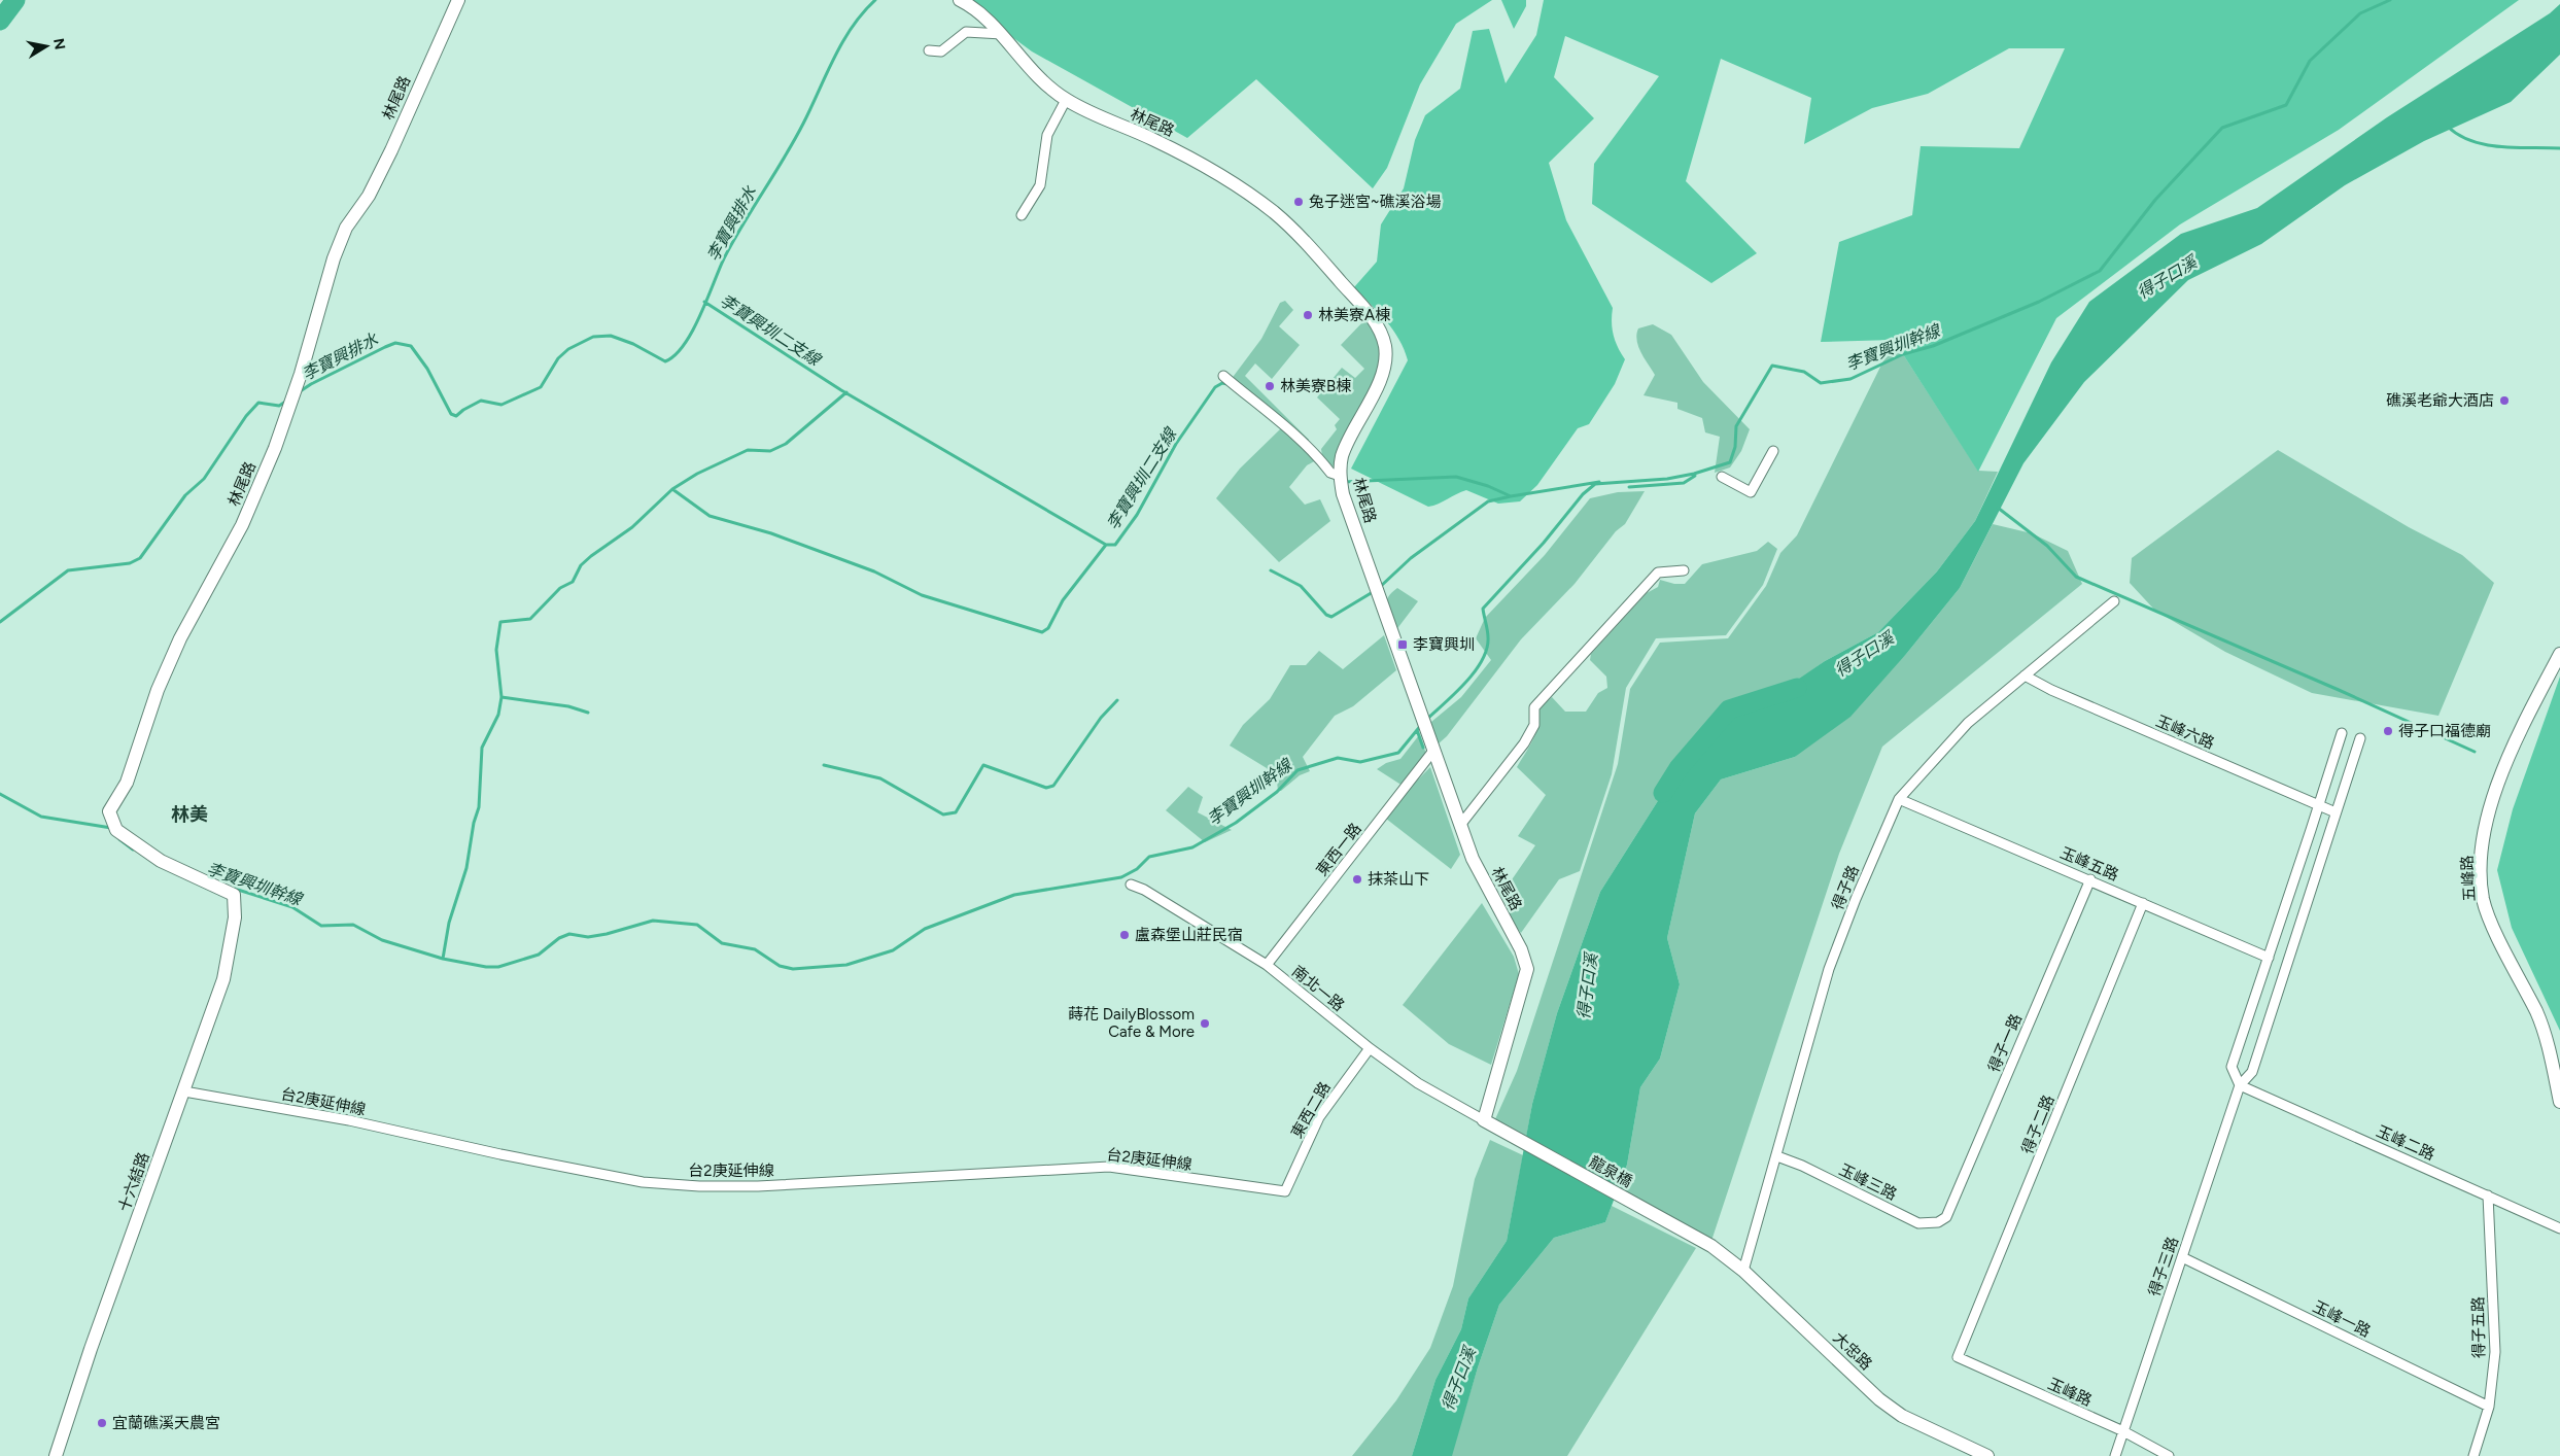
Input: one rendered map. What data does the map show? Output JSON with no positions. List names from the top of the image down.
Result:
{
  "streets": {
    "street": [
      "林尾路",
      "玉峰六路",
      "東西一路",
      "玉峰五路",
      "五峰路",
      "得子路",
      "南北一路",
      "得子一路",
      "台2庚延伸線",
      "東西二路",
      "得子二路",
      "玉峰二路",
      "龍泉橋",
      "十六結路",
      "玉峰三路",
      "得子三路",
      "玉峰一路",
      "得子五路",
      "大忠路",
      "玉峰路"
    ]
  },
  "crossings": [
    ["林尾路", "東西一路"],
    ["林尾路", "南北一路"],
    ["林尾路", "龍泉橋"],
    ["林尾路", "十六結路"],
    ["玉峰六路", "得子路"],
    ["玉峰六路", "得子三路"],
    ["東西一路", "南北一路"],
    ["玉峰五路", "得子路"],
    ["玉峰五路", "得子一路"],
    ["玉峰五路", "得子二路"],
    ["得子路", "玉峰三路"],
    ["得子路", "大忠路"],
    ["南北一路", "東西二路"],
    ["南北一路", "龍泉橋"],
    ["得子一路", "玉峰三路"],
    ["台2庚延伸線", "東西二路"],
    ["台2庚延伸線", "十六結路"],
    ["得子二路", "玉峰路"],
    ["玉峰二路", "得子三路"],
    ["玉峰二路", "得子五路"],
    ["龍泉橋", "大忠路"],
    ["得子三路", "玉峰一路"],
    ["得子三路", "玉峰路"],
    ["玉峰一路", "得子五路"]
  ],
  "districts": ["林美"],
  "water": [
    "李寶興排水",
    "得子口溪",
    "李寶興圳二支線",
    "李寶興圳幹線"
  ],
  "places": {
    "other": [
      "兔子迷宮~礁溪浴場",
      "林美寮A棟",
      "林美寮B棟",
      "礁溪老爺大酒店",
      "得子口福德廟",
      "抹茶山下",
      "盧森堡山莊民宿",
      "蒔花 DailyBlossom Cafe & More",
      "宜蘭礁溪天農宮"
    ],
    "transit": ["李寶興圳"]
  },
  "north": "right"
}
